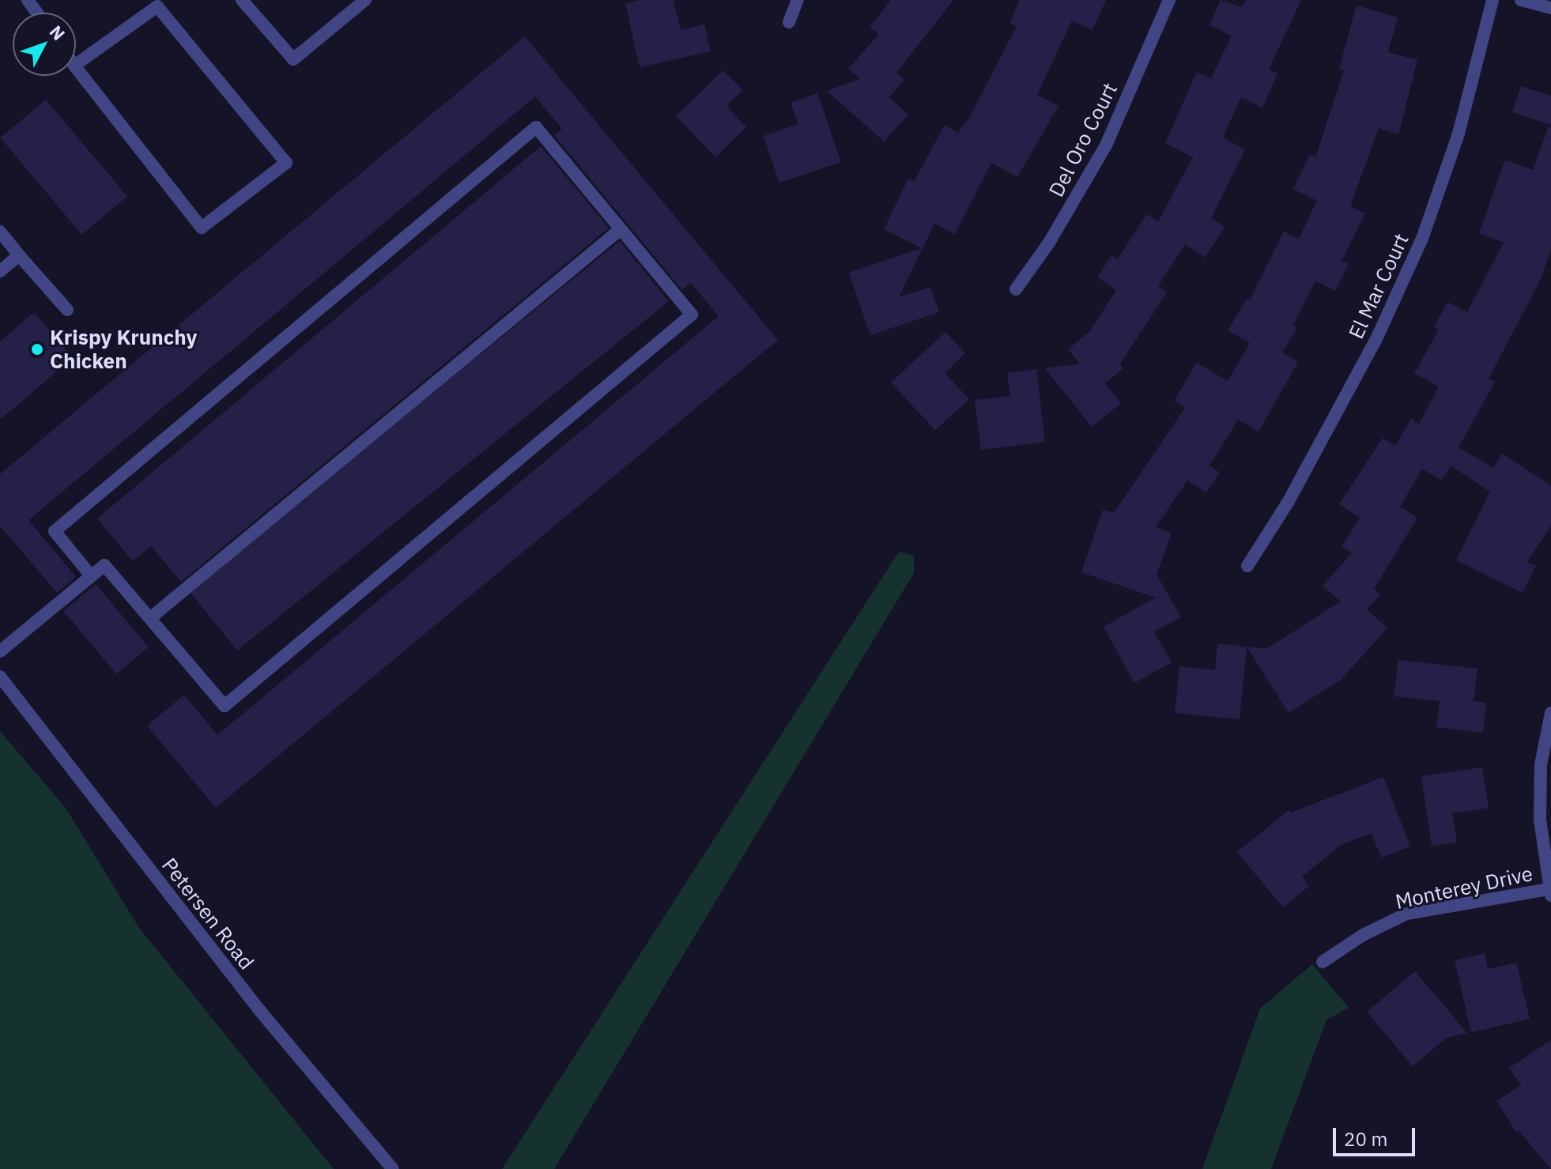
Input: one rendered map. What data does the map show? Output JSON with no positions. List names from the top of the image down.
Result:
{
  "streets": {
    "street": [
      "Del Oro Court",
      "El Mar Court",
      "Monterey Drive",
      "Petersen Road"
    ]
  },
  "places": ["Krispy Krunchy Chicken"],
  "scale_bar": "20 m",
  "north": "top right"
}
